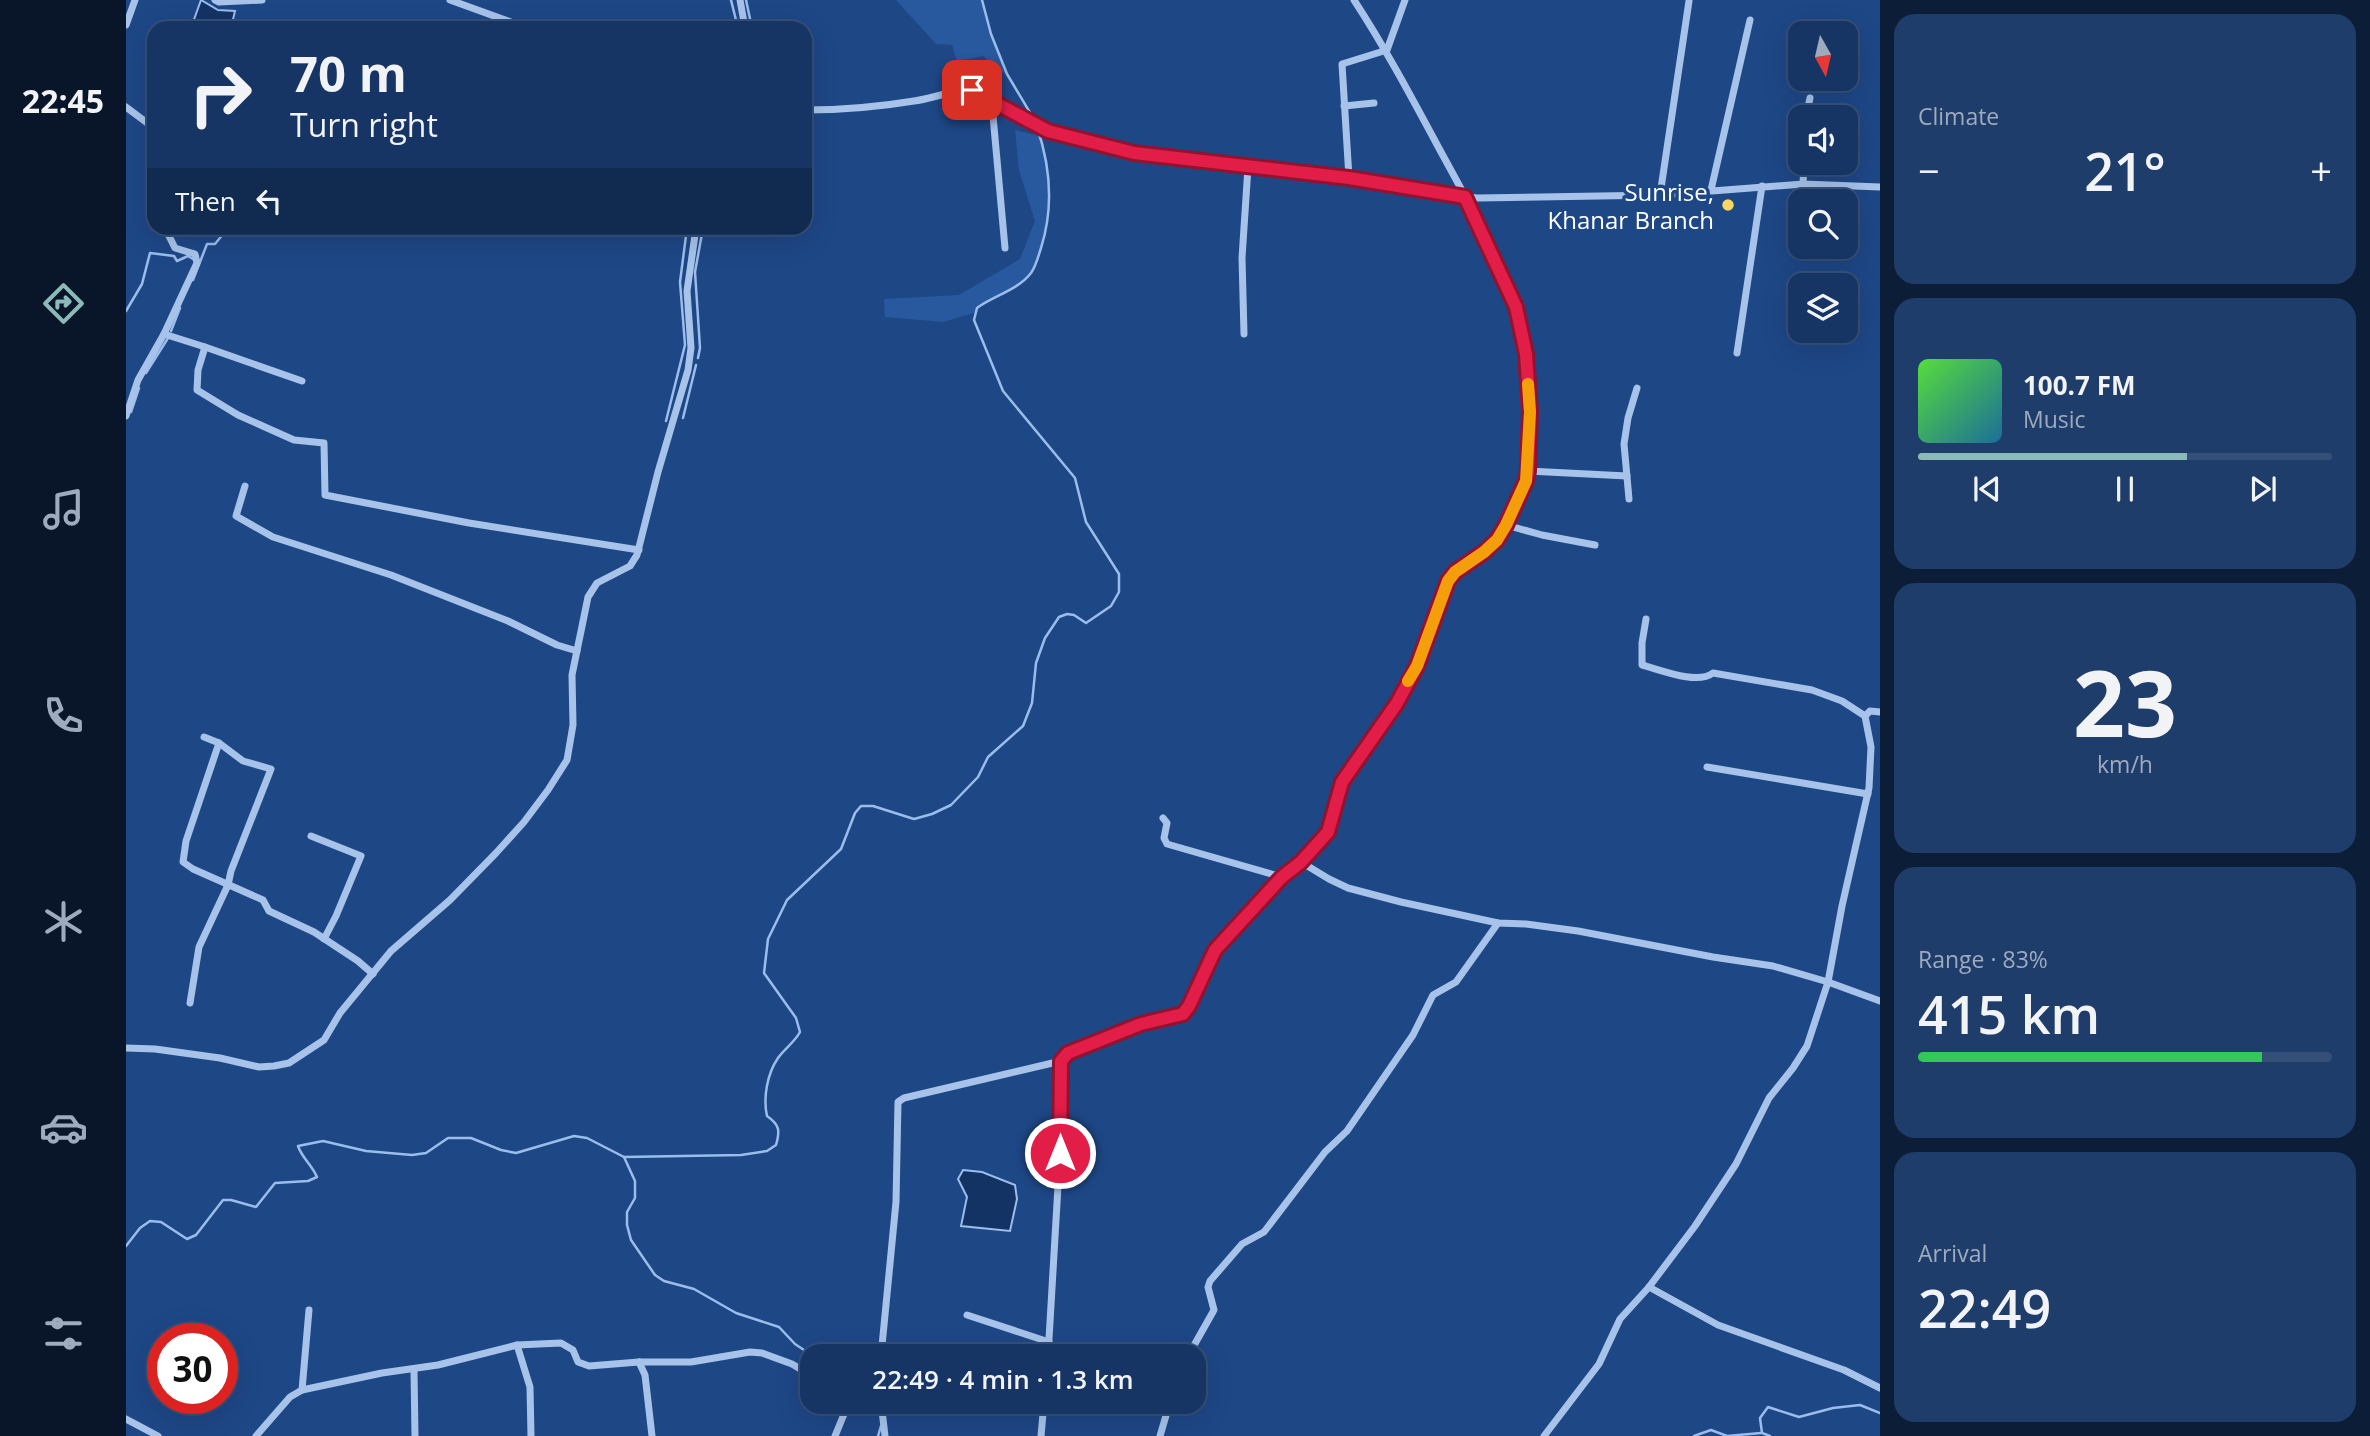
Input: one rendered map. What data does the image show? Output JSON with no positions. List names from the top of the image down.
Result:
{
  "places": ["Sunrise, Khanar Branch"],
  "north": "bottom",
  "page": {
    "tabs": "22:45",
    "tile": [
      "Climate",
      ["23", "km/h"],
      ["Range · 83%", "415 km"],
      ["Arrival", "22:49"]
    ],
    "turn": ["70 m", "Turn right"],
    "heat": ["−", "21°", "+"],
    "then": "Then",
    "song": ["100.7 FM", "Music"],
    "limit": "30",
    "trip": "22:49 · 4 min · 1.3 km"
  }
}
